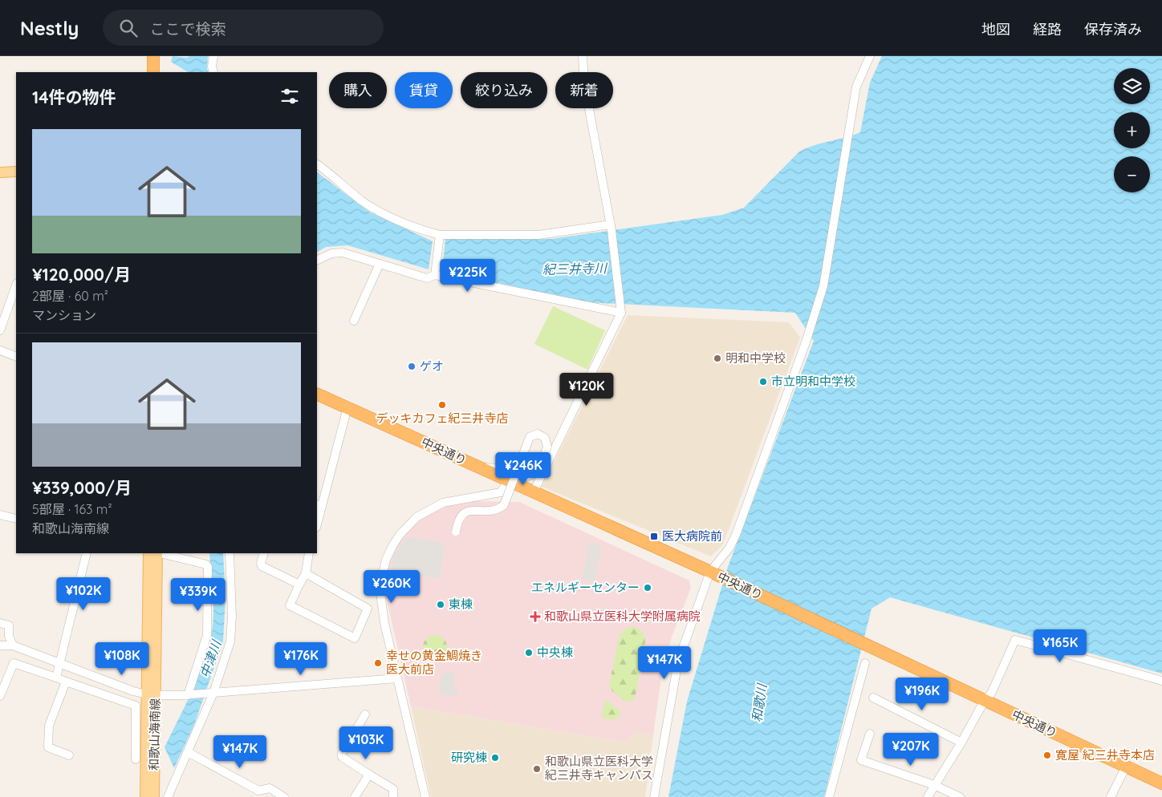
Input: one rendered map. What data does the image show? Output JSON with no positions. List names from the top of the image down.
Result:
{
  "streets": {
    "highway": ["中央通り"],
    "main road": ["和歌山海南線"]
  },
  "water": ["紀三井寺川", "中津川", "和歌川"],
  "places": {
    "other": [
      "明和中学校",
      "ゲオ",
      "市立明和中学校",
      "デッキカフェ紀三井寺店",
      "エネルギーセンター",
      "東棟",
      "中央棟",
      "幸せの黄金鯛焼き 医大前店",
      "寛屋 紀三井寺本店",
      "研究棟",
      "和歌山県立医科大学 紀三井寺キャンパス"
    ],
    "transit": ["医大病院前"],
    "health": ["和歌山県立医科大学附属病院"]
  },
  "page": {
    "header": "Nestly",
    "search": "ここで検索",
    "nav": ["地図", "経路", "保存済み"],
    "map_buttons": ["+", "−"],
    "chip": [
      "購入",
      "賃貸",
      "絞り込み",
      "新着"
    ],
    "heading": "14件の物件",
    "list": [
      {
        "name": "¥120,000/月",
        "note": "2部屋 · 60 m² · マンション"
      },
      {
        "name": "¥339,000/月",
        "note": "5部屋 · 163 m² · 和歌山海南線"
      }
    ],
    "price": [
      "¥225K",
      "¥120K",
      "¥246K",
      "¥260K",
      "¥102K",
      "¥339K",
      "¥165K",
      "¥108K",
      "¥176K",
      "¥147K",
      "¥196K",
      "¥103K",
      "¥207K",
      "¥147K"
    ]
  }
}
